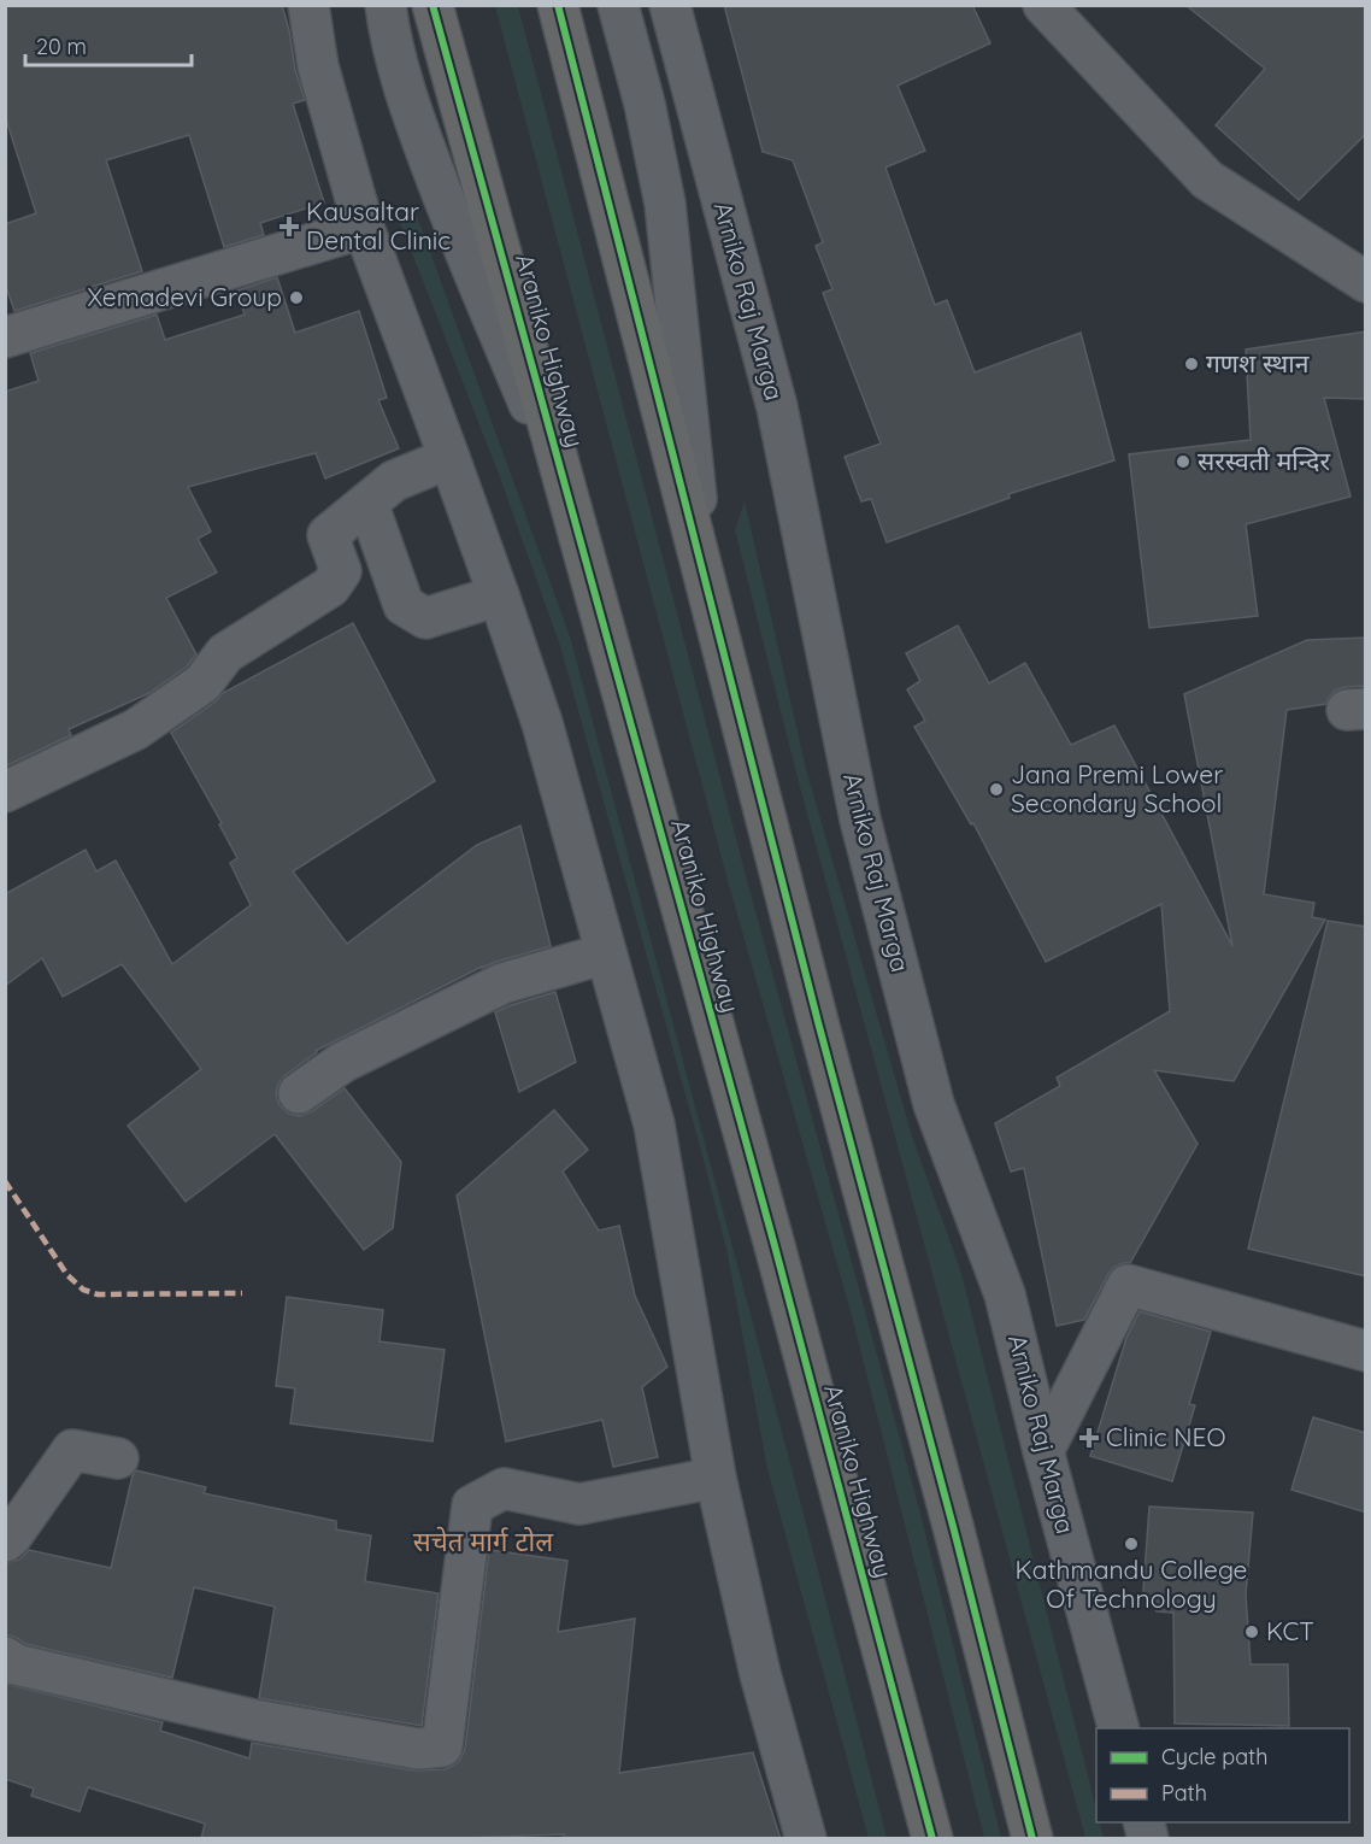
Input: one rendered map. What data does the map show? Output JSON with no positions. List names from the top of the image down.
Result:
{
  "streets": {
    "highway": ["Araniko Highway"],
    "street": ["Arniko Raj Marga"]
  },
  "districts": ["सचेत मार्ग टोल"],
  "places": {
    "health": ["Kausaltar Dental Clinic", "Clinic NEO"],
    "other": [
      "Xemadevi Group",
      "गणश स्थान",
      "सरस्वती मन्दिर",
      "Jana Premi Lower Secondary School",
      "Kathmandu College Of Technology",
      "KCT"
    ]
  },
  "legend": ["Cycle path", "Path"],
  "scale_bar": "20 m"
}
